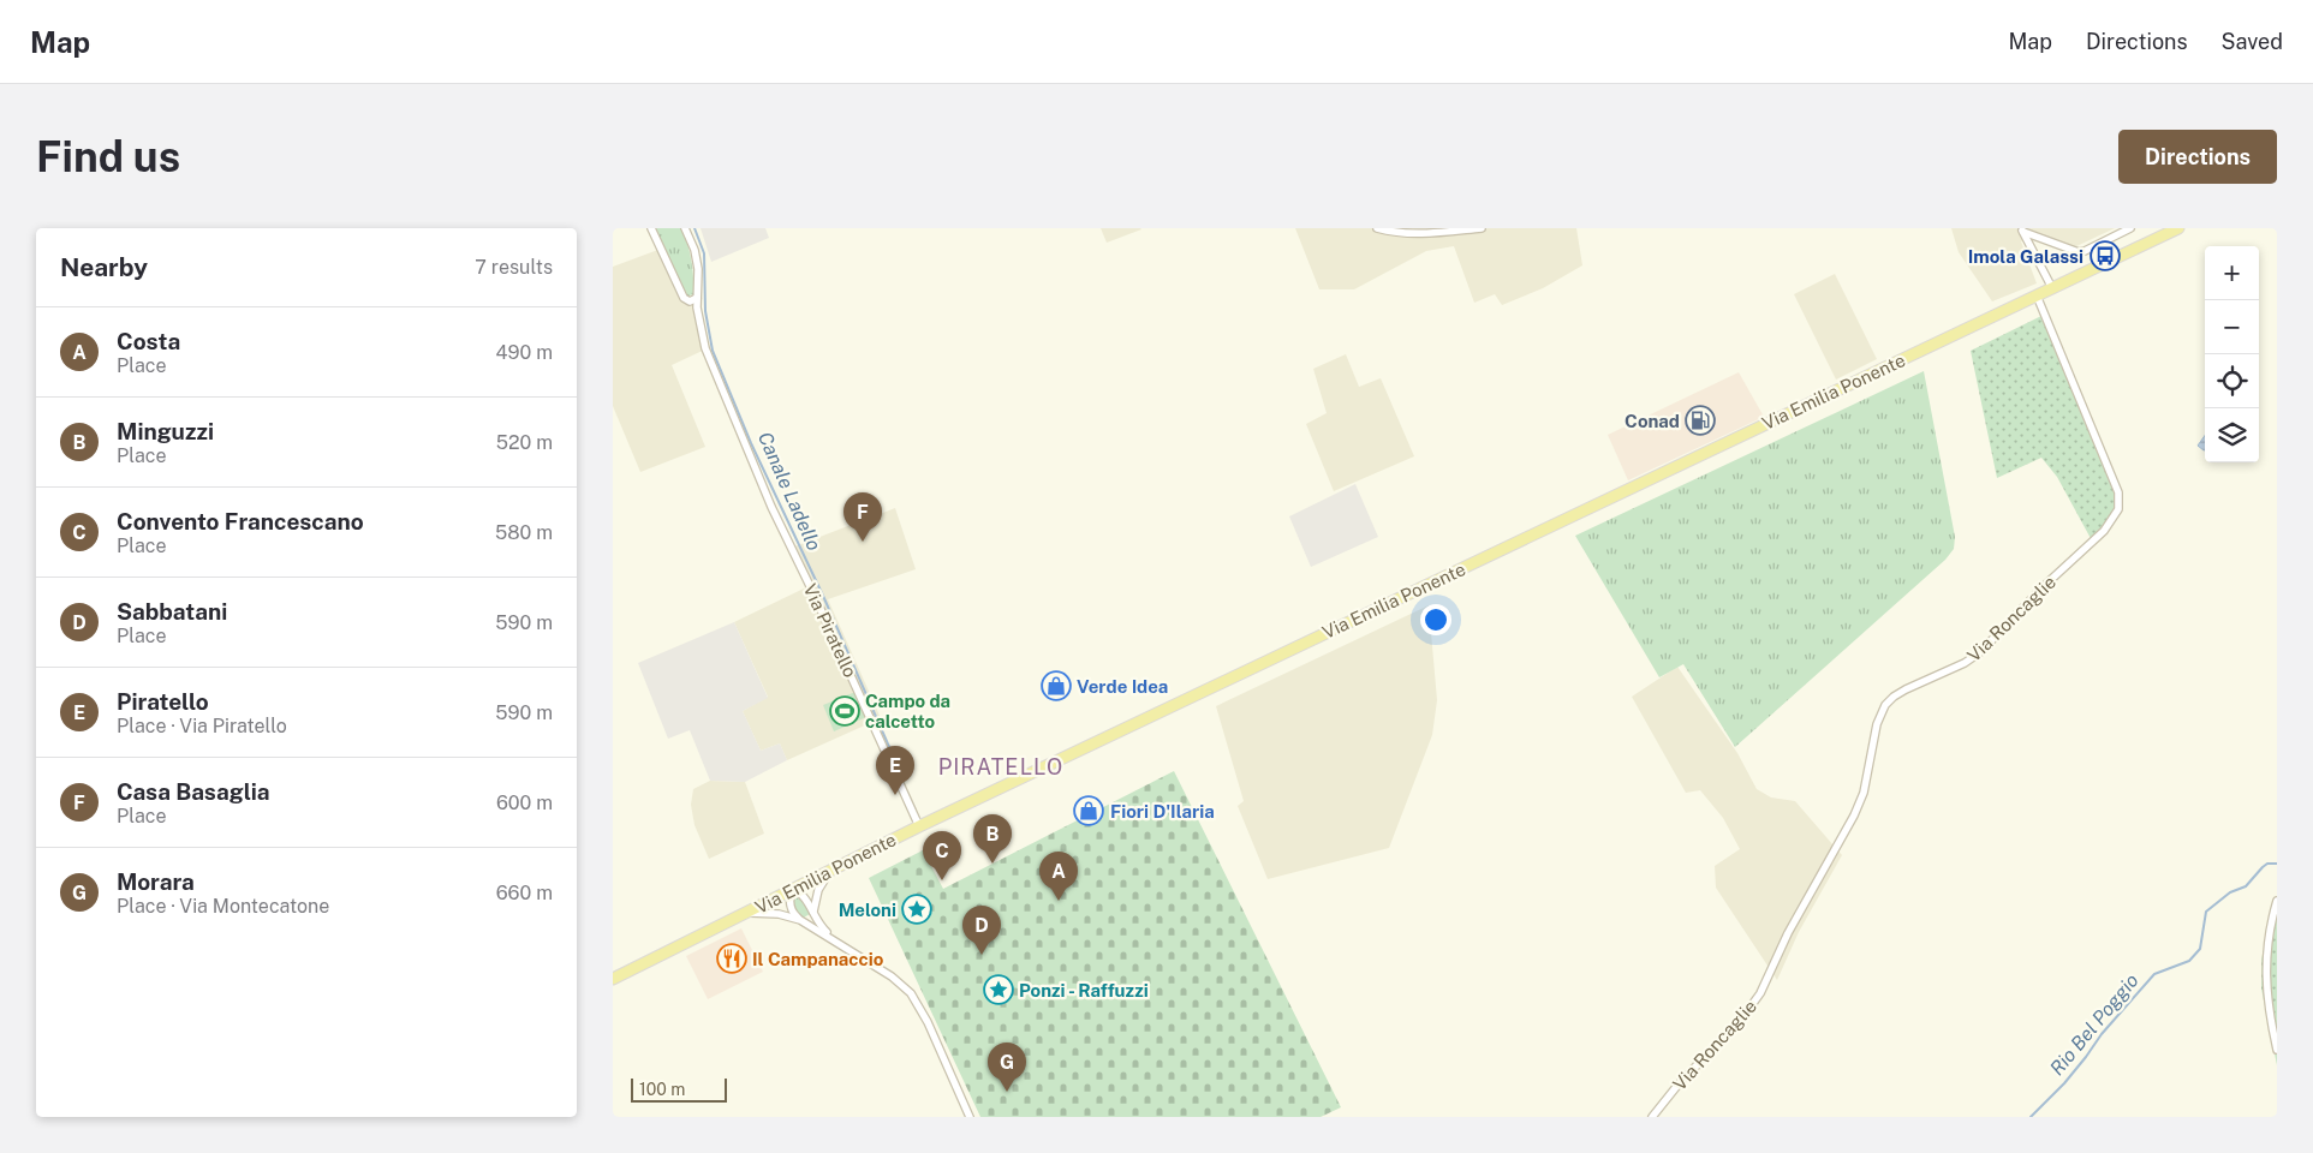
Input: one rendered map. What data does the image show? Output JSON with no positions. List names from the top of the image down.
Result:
{
  "streets": {
    "main road": ["Via Emilia Ponente"],
    "street": ["Via Roncaglie", "Via Piratello"]
  },
  "crossings": [
    ["Via Emilia Ponente", "Via Roncaglie"],
    ["Via Emilia Ponente", "Via Piratello"]
  ],
  "districts": ["PIRATELLO"],
  "water": ["Canale Ladello", "Rio Bel Poggio"],
  "places": {
    "bus stop": ["Imola Galassi"],
    "fuel station": ["Conad"],
    "shop": ["Verde Idea", "Fiori D'Ilaria"],
    "sports": ["Campo da calcetto"],
    "place": ["Meloni", "Ponzi - Raffuzzi"],
    "restaurant": ["Il Campanaccio"]
  },
  "scale_bar": "100 m",
  "page": {
    "header": "Map",
    "nav": ["Map", "Directions", "Saved"],
    "buttons": "Directions",
    "title": "Find us",
    "heading": ["Nearby", "7 results"],
    "map_buttons": ["+", "−"],
    "list": [
      {
        "mark": "A",
        "name": "Costa",
        "note": "Place",
        "value": "490 m"
      },
      {
        "mark": "B",
        "name": "Minguzzi",
        "note": "Place",
        "value": "520 m"
      },
      {
        "mark": "C",
        "name": "Convento Francescano",
        "note": "Place",
        "value": "580 m"
      },
      {
        "mark": "D",
        "name": "Sabbatani",
        "note": "Place",
        "value": "590 m"
      },
      {
        "mark": "E",
        "name": "Piratello",
        "note": "Place · Via Piratello",
        "value": "590 m"
      },
      {
        "mark": "F",
        "name": "Casa Basaglia",
        "note": "Place",
        "value": "600 m"
      },
      {
        "mark": "G",
        "name": "Morara",
        "note": "Place · Via Montecatone",
        "value": "660 m"
      }
    ],
    "pins": [
      "F",
      "E",
      "B",
      "C",
      "A",
      "D",
      "G"
    ],
    "scale": "100 m"
  }
}
